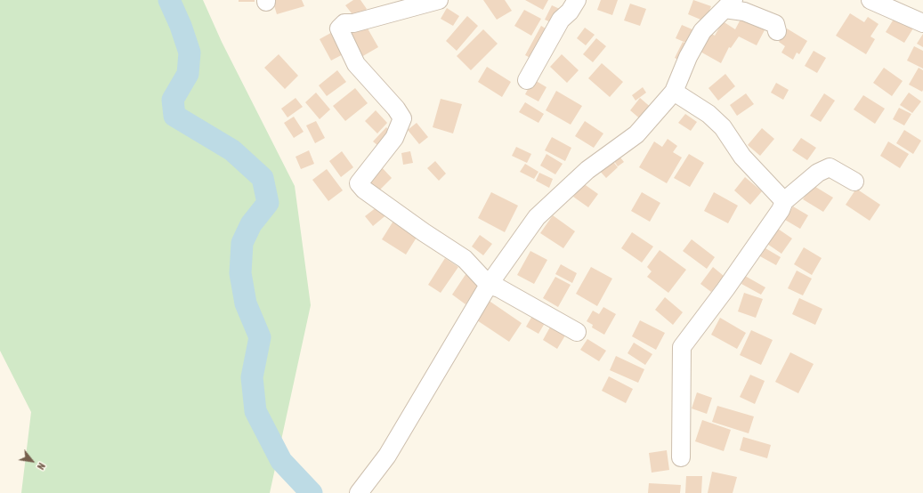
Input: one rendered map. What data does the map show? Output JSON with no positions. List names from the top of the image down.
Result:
{
  "north": "bottom right"
}
